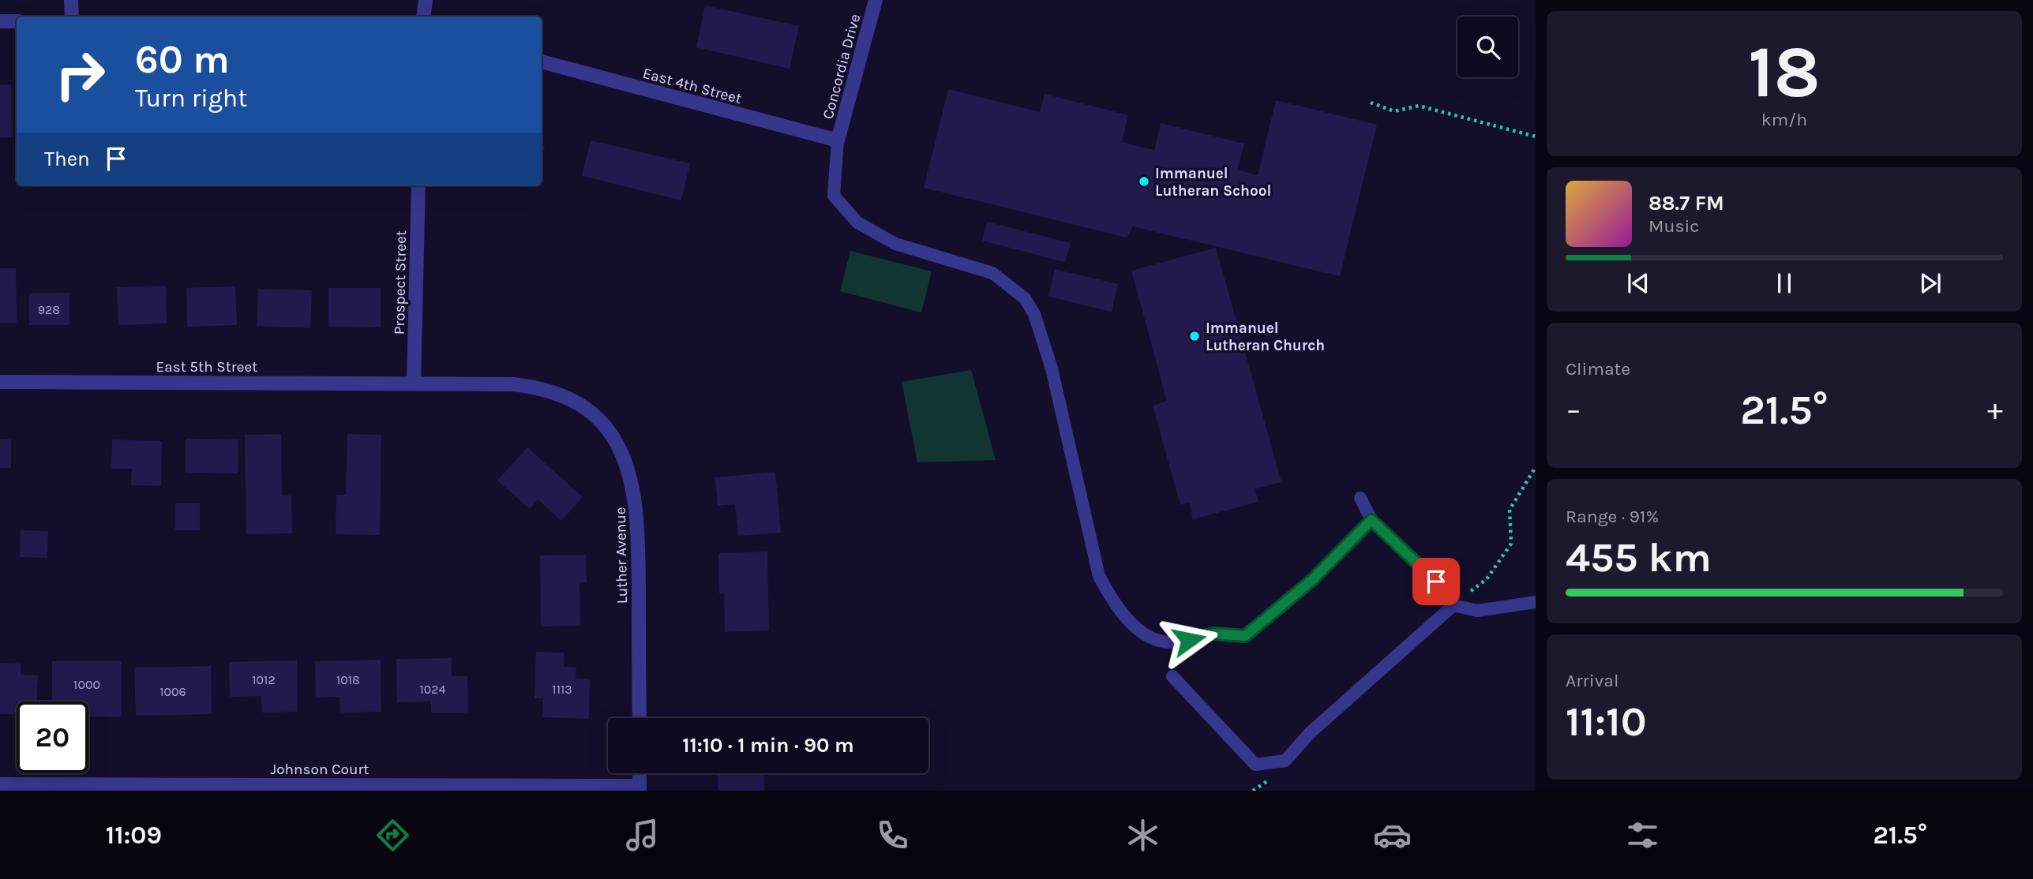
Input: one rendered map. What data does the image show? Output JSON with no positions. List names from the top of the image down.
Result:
{
  "streets": {
    "street": [
      "Concordia Drive",
      "East 4th Street",
      "Prospect Street",
      "East 5th Street",
      "Luther Avenue",
      "Johnson Court"
    ]
  },
  "crossings": [
    ["Concordia Drive", "East 4th Street"],
    ["Prospect Street", "East 5th Street"],
    ["Prospect Street", "Luther Avenue"],
    ["East 5th Street", "Luther Avenue"]
  ],
  "places": ["Immanuel Lutheran School", "Immanuel Lutheran Church"],
  "house_numbers": [
    "928",
    "1012",
    "1018",
    "1000",
    "1024",
    "1113",
    "1006"
  ],
  "page": {
    "tile": [
      ["18", "km/h"],
      "Climate",
      ["Range · 91%", "455 km"],
      ["Arrival", "11:10"]
    ],
    "turn": ["60 m", "Turn right"],
    "then": "Then",
    "song": ["88.7 FM", "Music"],
    "heat": ["−", "21.5°", "+"],
    "limit": "20",
    "trip": "11:10 · 1 min · 90 m",
    "tabs": ["11:09", "21.5°"]
  }
}
